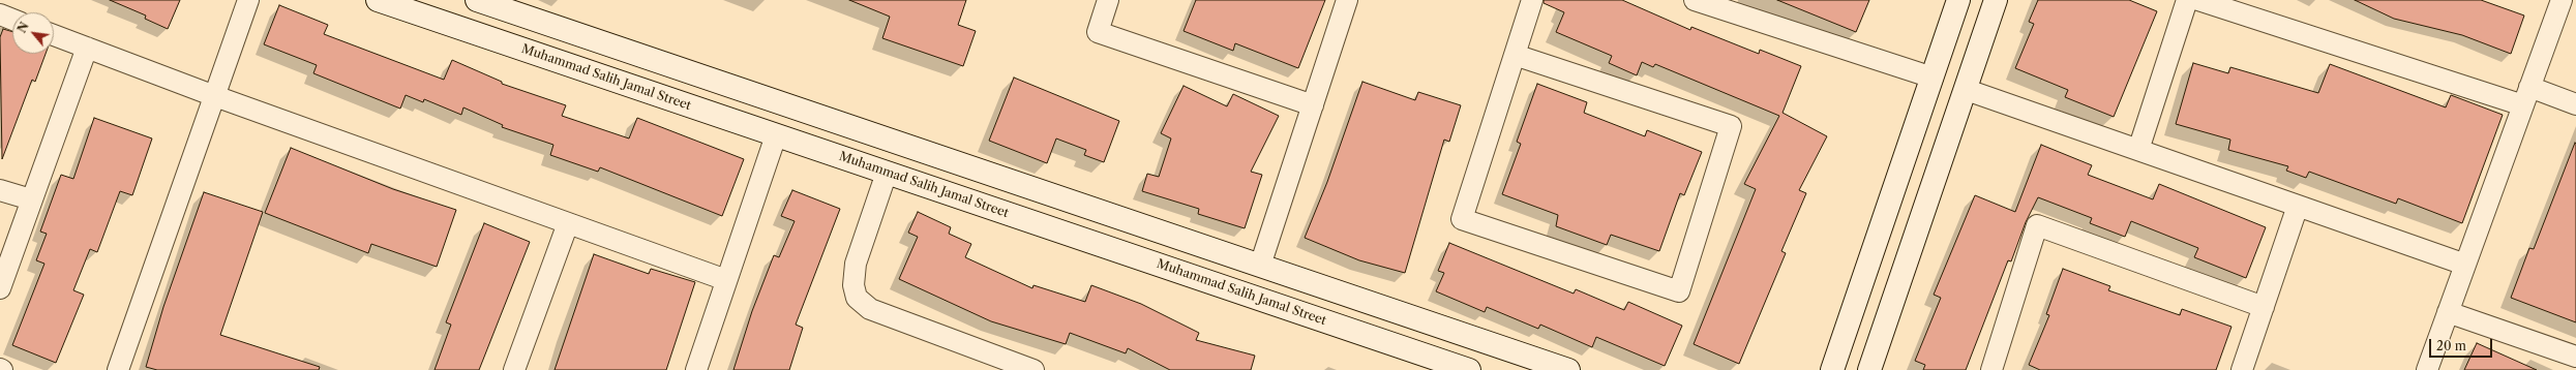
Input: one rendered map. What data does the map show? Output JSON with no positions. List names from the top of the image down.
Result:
{
  "streets": {
    "street": ["Muhammad Salih Jamal Street"]
  },
  "scale_bar": "20 m",
  "north": "top left"
}
